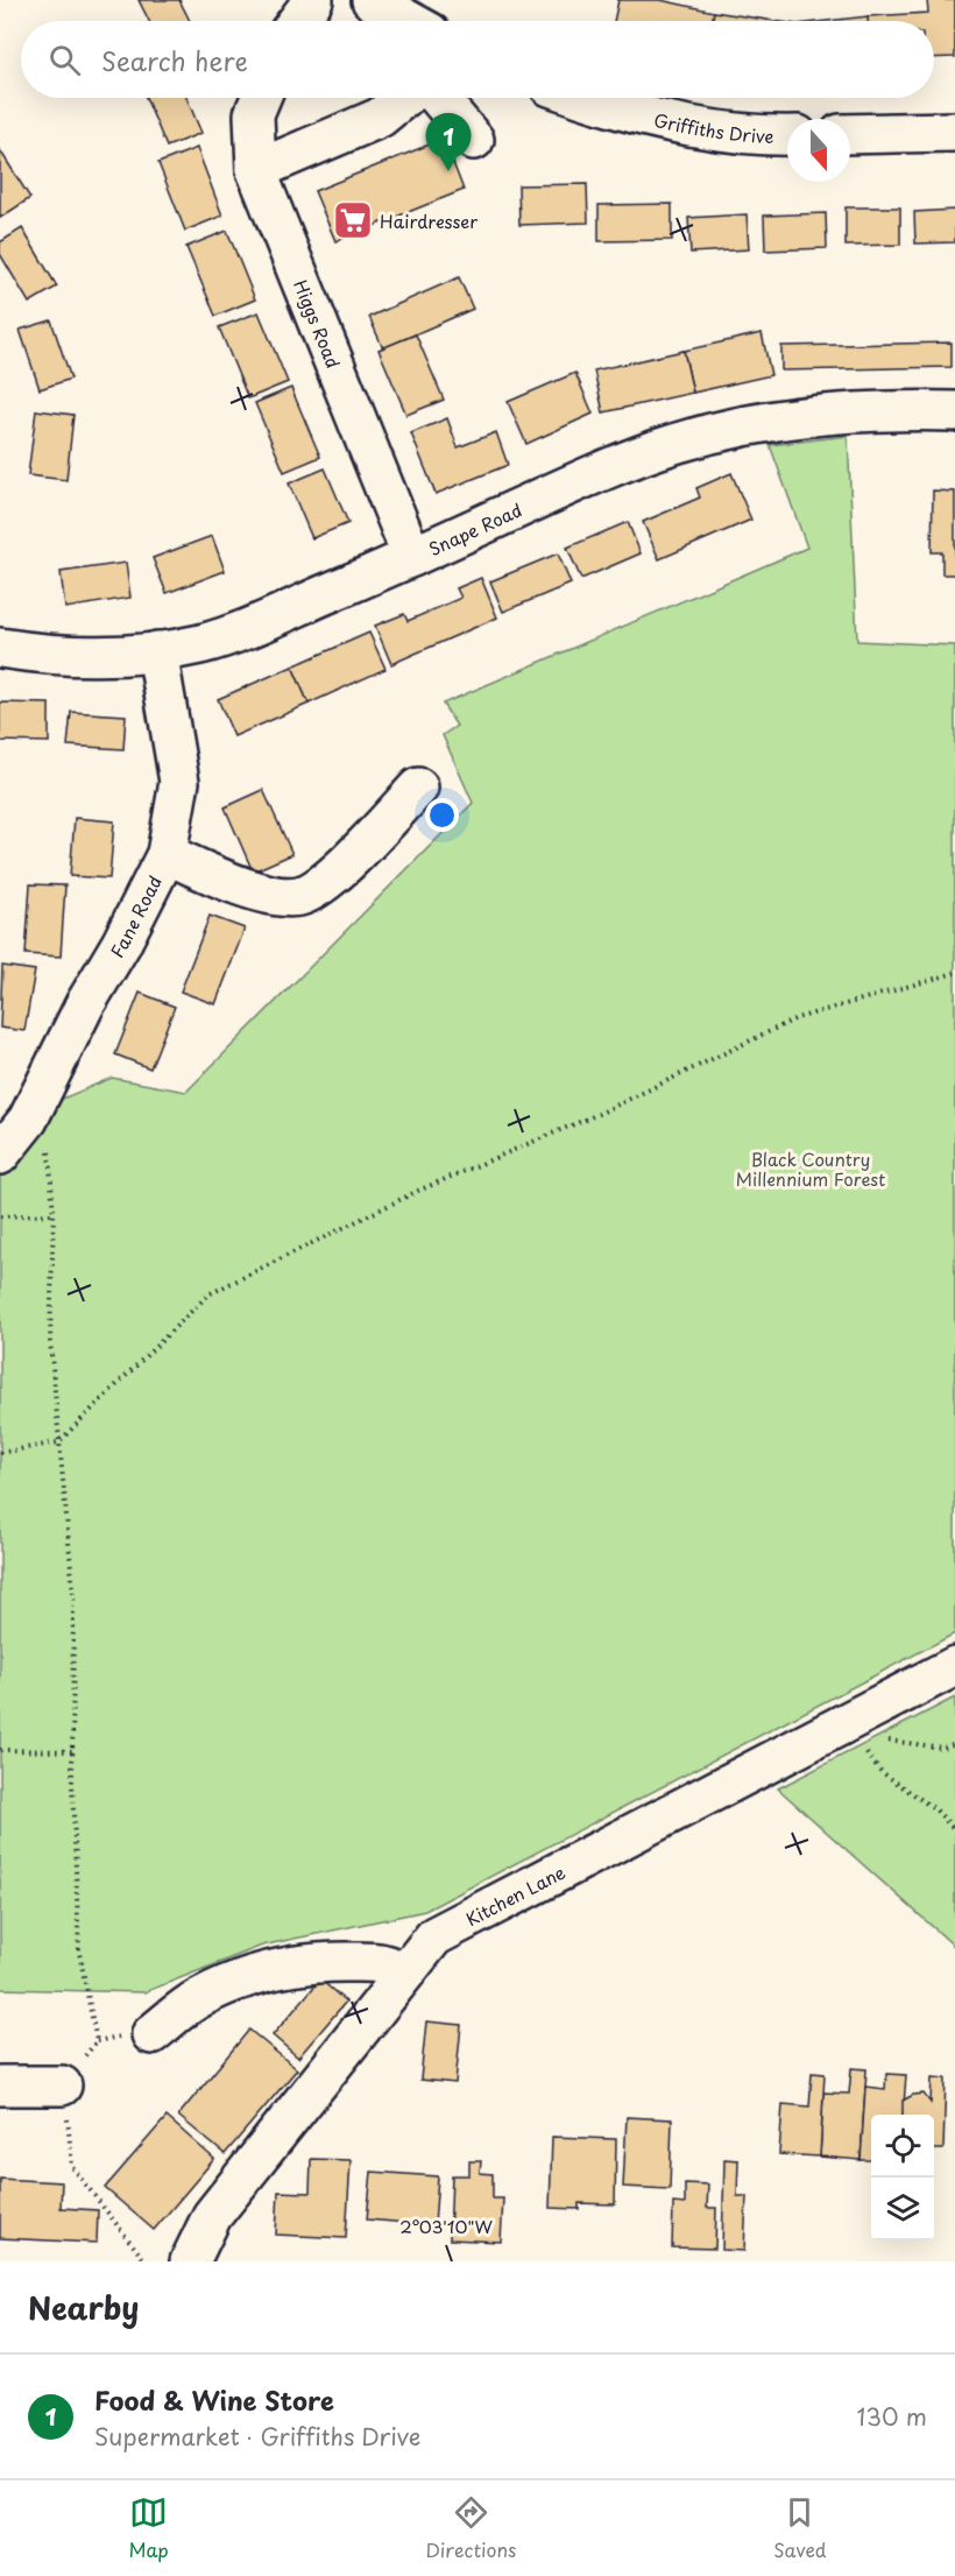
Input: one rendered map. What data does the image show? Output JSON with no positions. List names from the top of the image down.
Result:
{
  "streets": {
    "street": [
      "Griffiths Drive",
      "Higgs Road",
      "Snape Road",
      "Fane Road",
      "Kitchen Lane"
    ]
  },
  "crossings": [
    ["Higgs Road", "Snape Road"],
    ["Snape Road", "Fane Road"]
  ],
  "parks": ["Black Country Millennium Forest"],
  "places": {
    "supermarket": ["Hairdresser"]
  },
  "north": "bottom",
  "page": {
    "search": "Search here",
    "pins": "1",
    "heading": "Nearby",
    "list": [
      {
        "mark": "1",
        "name": "Food & Wine Store",
        "note": "Supermarket · Griffiths Drive",
        "value": "130 m"
      }
    ],
    "nav": ["Map", "Directions", "Saved"]
  },
  "coordinates": ["2°03'10\"W"]
}
